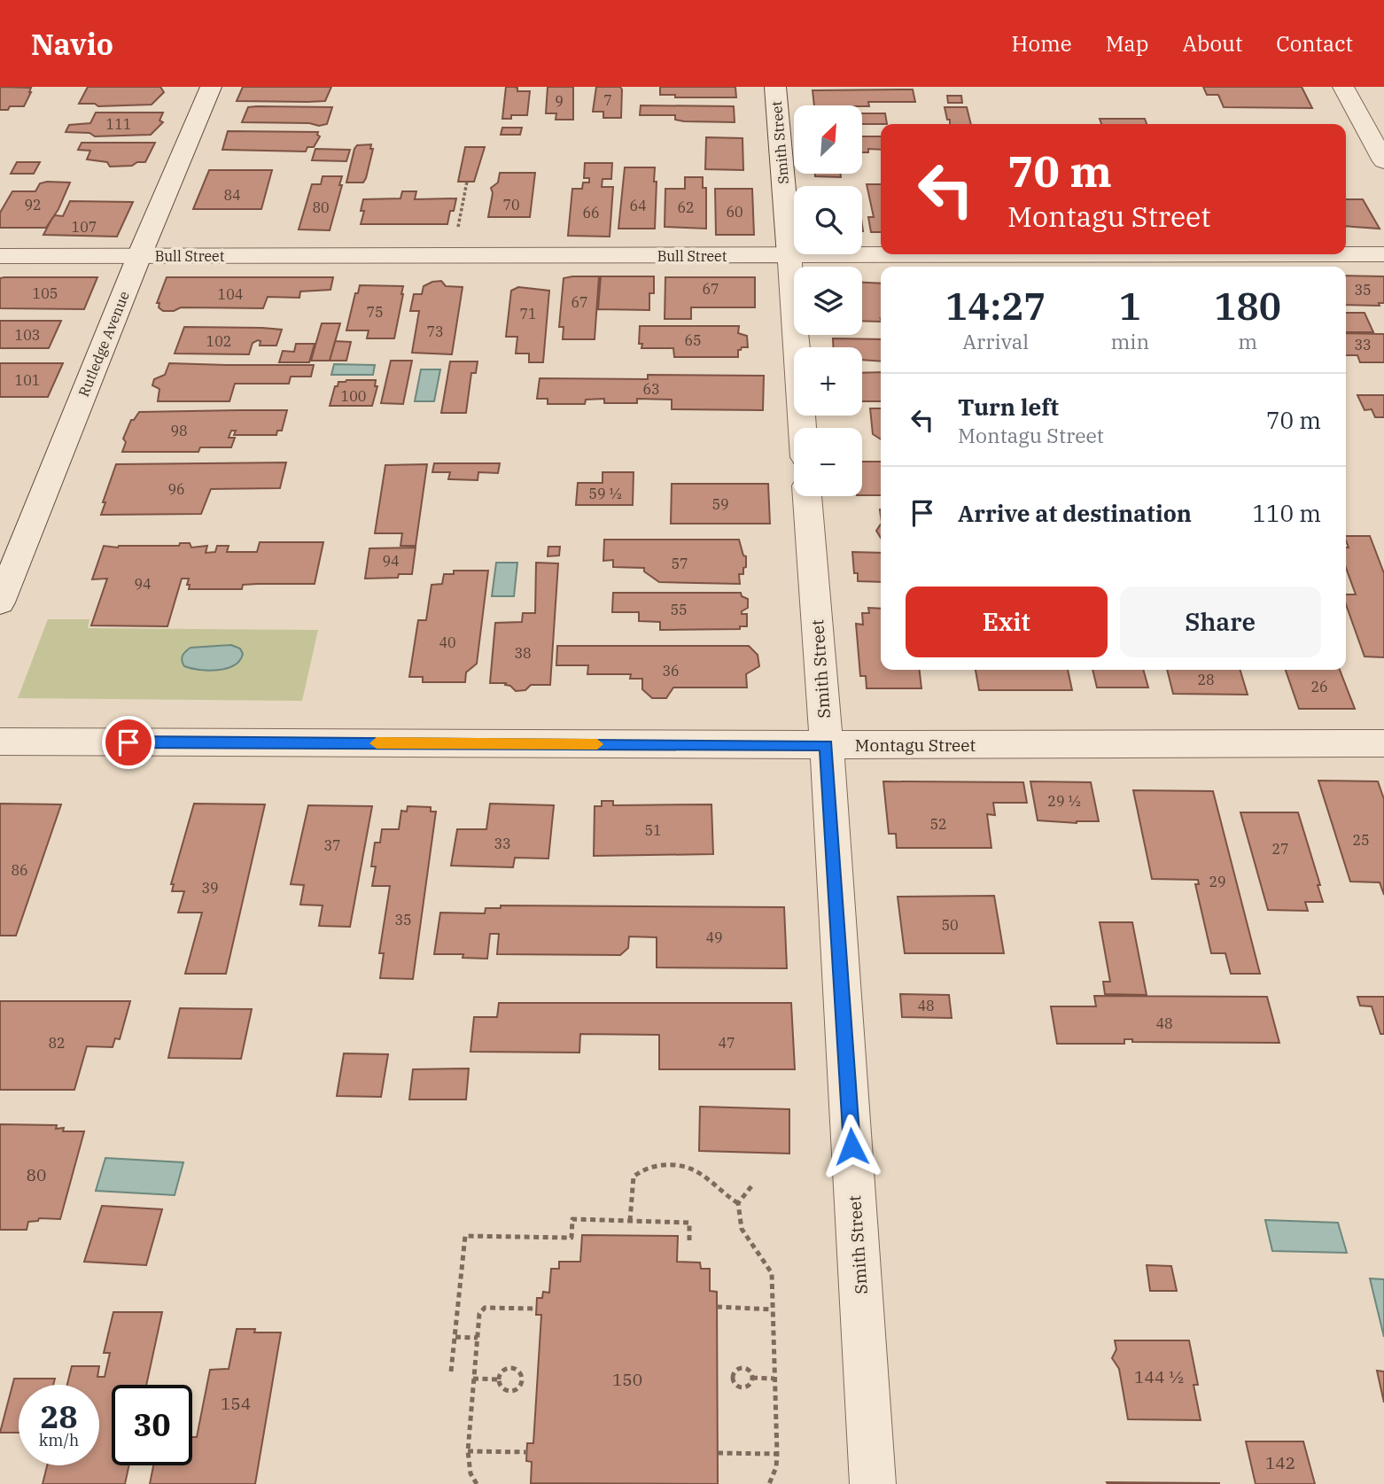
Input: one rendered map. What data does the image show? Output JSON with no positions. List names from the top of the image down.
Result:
{
  "streets": {
    "street": [
      "Smith Street",
      "Bull Street",
      "Rutledge Avenue",
      "Montagu Street"
    ]
  },
  "crossings": [
    ["Smith Street", "Bull Street"],
    ["Smith Street", "Montagu Street"],
    ["Bull Street", "Rutledge Avenue"]
  ],
  "house_numbers": [
    "7",
    "9",
    "111",
    "84",
    "92",
    "70",
    "64",
    "80",
    "62",
    "60",
    "66",
    "107",
    "67",
    "35",
    "105",
    "104",
    "67",
    "75",
    "71",
    "73",
    "103",
    "65",
    "102",
    "33",
    "101",
    "63",
    "100",
    "98",
    "96",
    "59 ½",
    "59",
    "94",
    "57",
    "94",
    "55",
    "40",
    "38",
    "36",
    "28",
    "26",
    "29 ½",
    "52",
    "51",
    "25",
    "33",
    "37",
    "27",
    "86",
    "29",
    "39",
    "35",
    "50",
    "49",
    "48",
    "48",
    "82",
    "47",
    "80",
    "144 ½",
    "150",
    "154",
    "142"
  ],
  "north": "top right",
  "page": {
    "header": "Navio",
    "nav": [
      "Home",
      "Map",
      "About",
      "Contact"
    ],
    "map_buttons": ["+", "−"],
    "turn": ["70 m", "Montagu Street"],
    "eta": [
      "14:27",
      "Arrival",
      "1",
      "min",
      "180",
      "m"
    ],
    "list": [
      {
        "name": "Turn left",
        "note": "Montagu Street",
        "value": "70 m"
      },
      {
        "name": "Arrive at destination",
        "value": "110 m"
      }
    ],
    "buttons": ["Exit", "Share"],
    "speed": "28 km/h",
    "limit": "30"
  }
}
